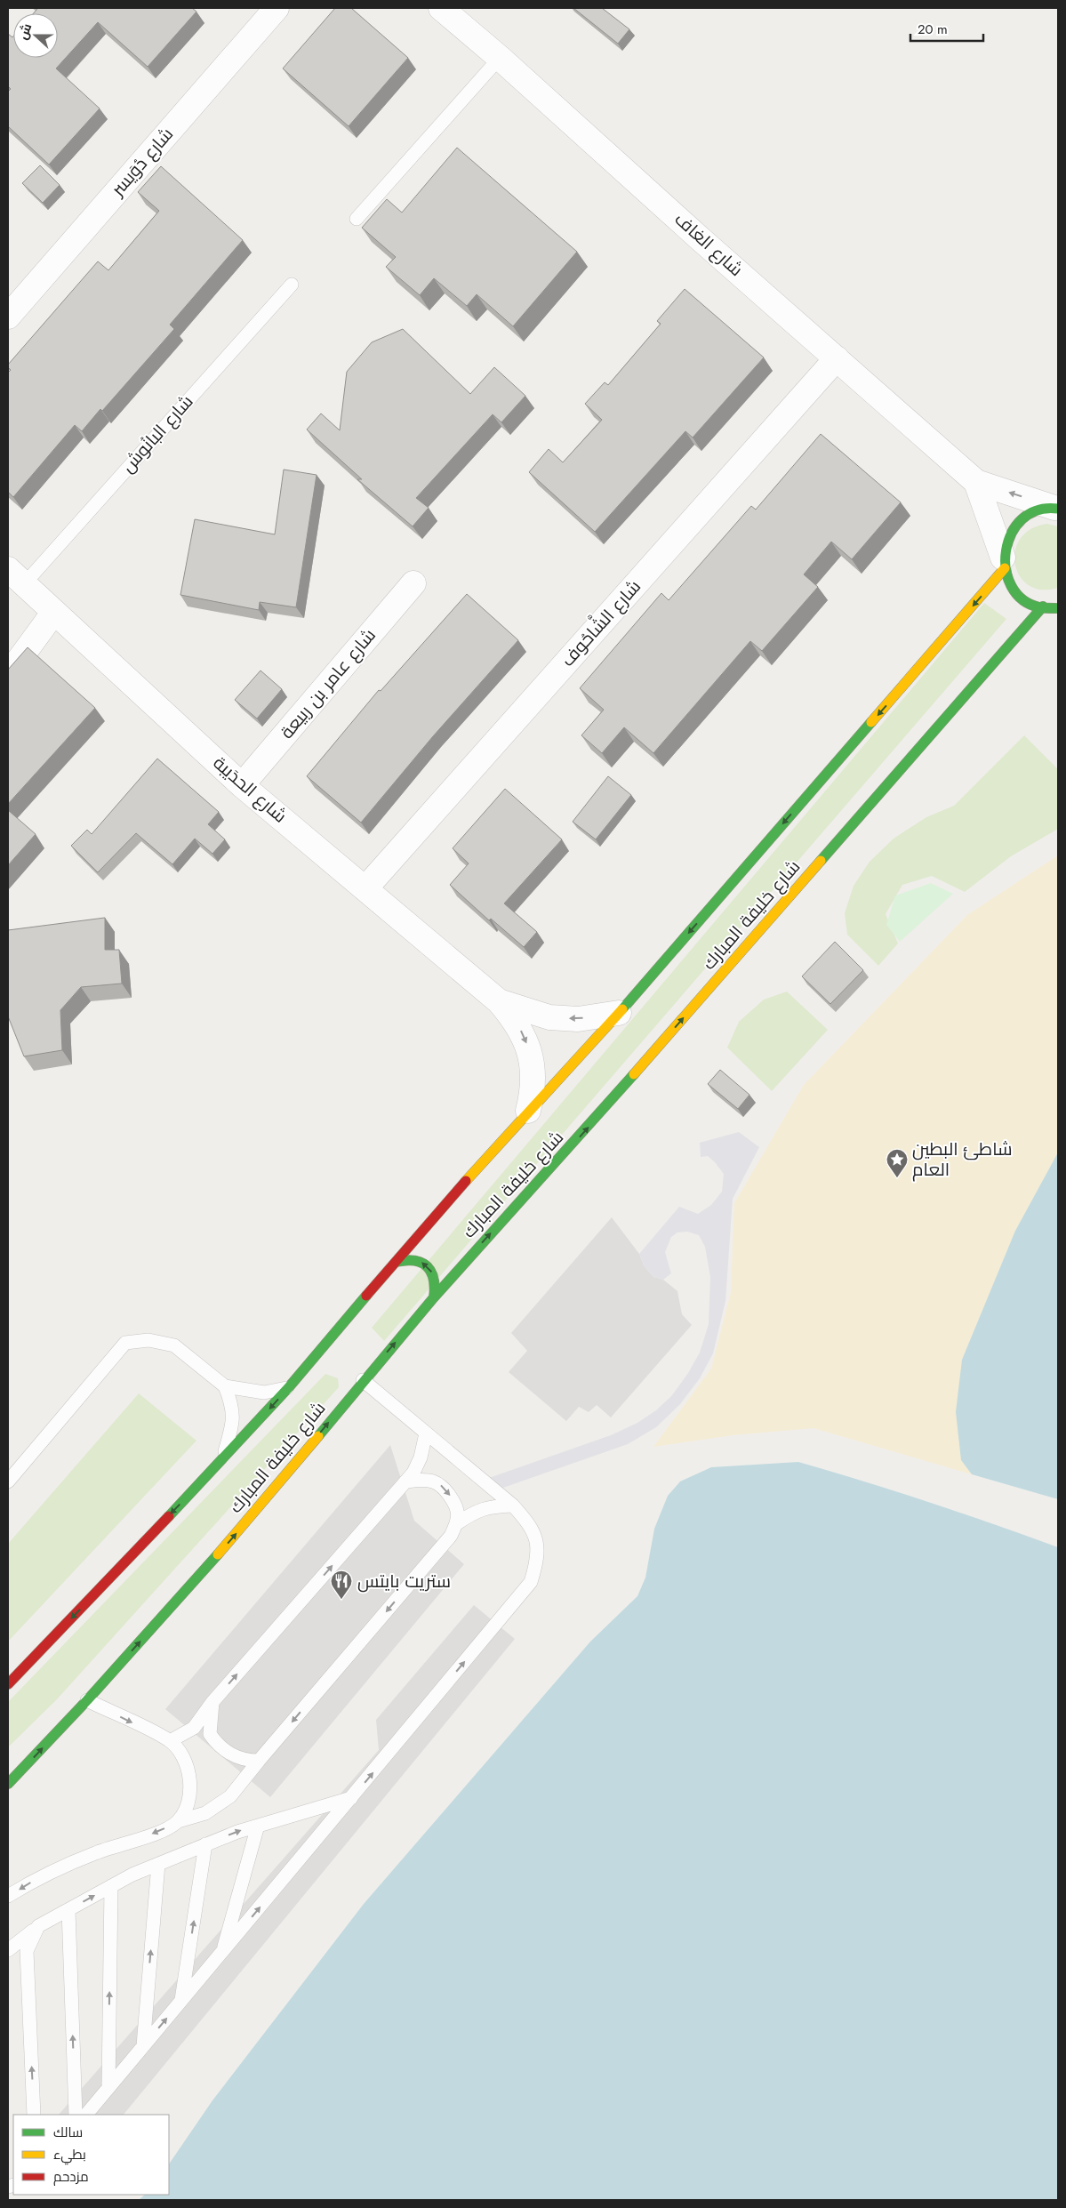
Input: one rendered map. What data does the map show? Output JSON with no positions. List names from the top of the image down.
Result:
{
  "streets": {
    "street": [
      "شارع دُوَيسر",
      "شارع الغاف",
      "شارع الشَّاحُوف",
      "شارع عامر بن ربيعة",
      "شارع الحدَيبة",
      "شارع خليفة المبارك"
    ],
    "lane": ["شارع البانُوش"]
  },
  "crossings": [
    ["شارع الغاف", "شارع الشَّاحُوف"],
    ["شارع الغاف", "شارع خليفة المبارك"],
    ["شارع البانُوش", "شارع الحدَيبة"],
    ["شارع الشَّاحُوف", "شارع الحدَيبة"],
    ["شارع عامر بن ربيعة", "شارع الحدَيبة"],
    ["شارع الحدَيبة", "شارع خليفة المبارك"]
  ],
  "places": {
    "place": ["شاطئ البطين العام"],
    "restaurant": ["ستريت بايتس"]
  },
  "legend": ["سالك", "بطيء", "مزدحم"],
  "scale_bar": "20 m",
  "north": "left"
}
